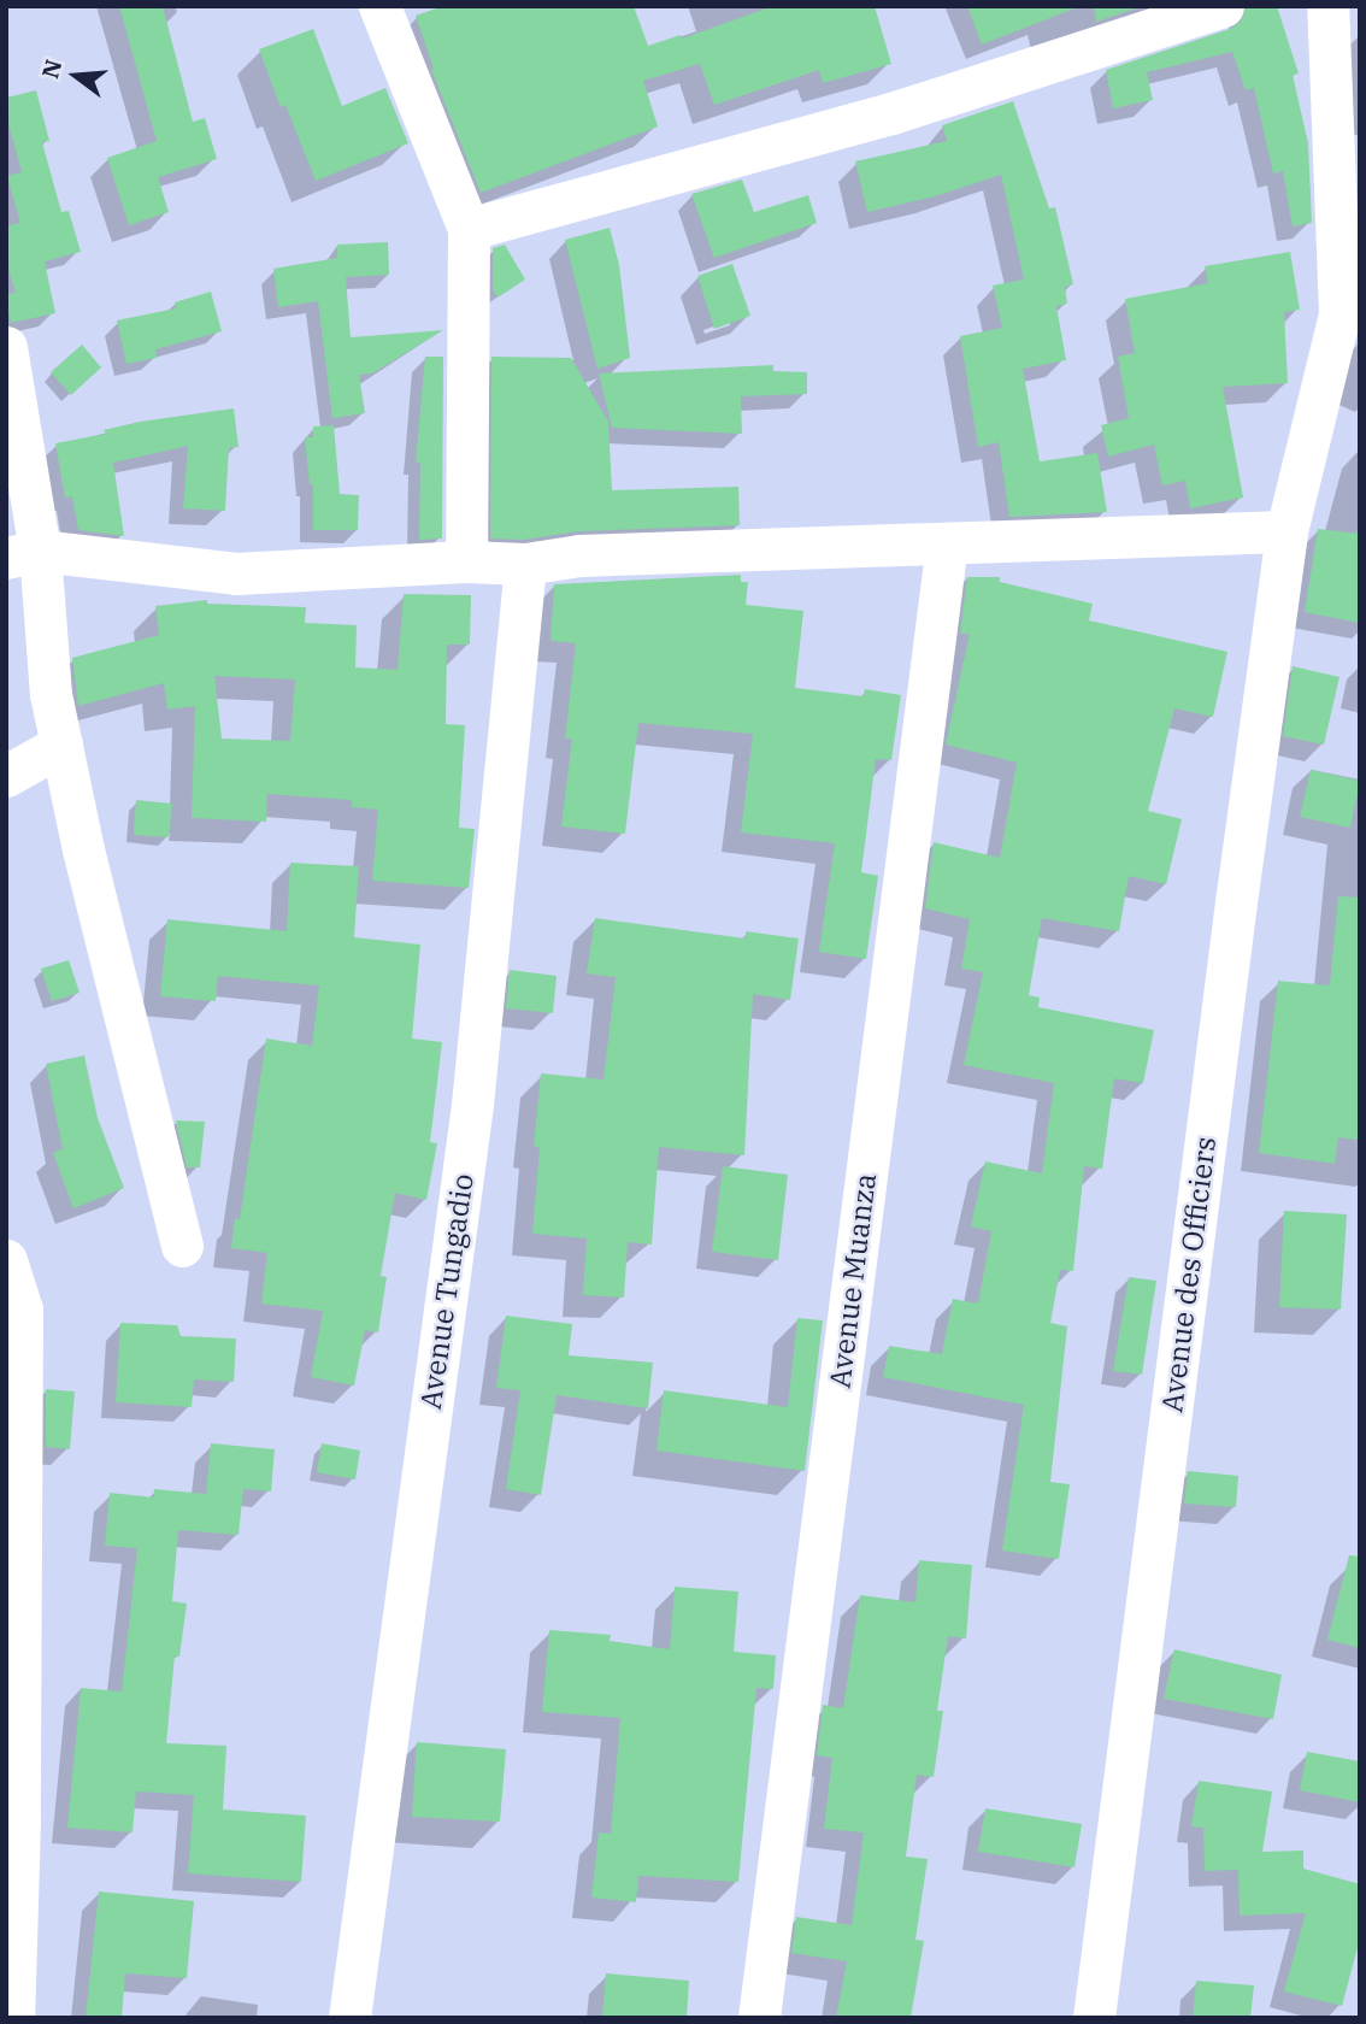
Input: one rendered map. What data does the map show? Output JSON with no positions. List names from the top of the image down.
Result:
{
  "streets": {
    "street": ["Avenue des Officiers", "Avenue Muanza", "Avenue Tungadio"]
  },
  "north": "left"
}
